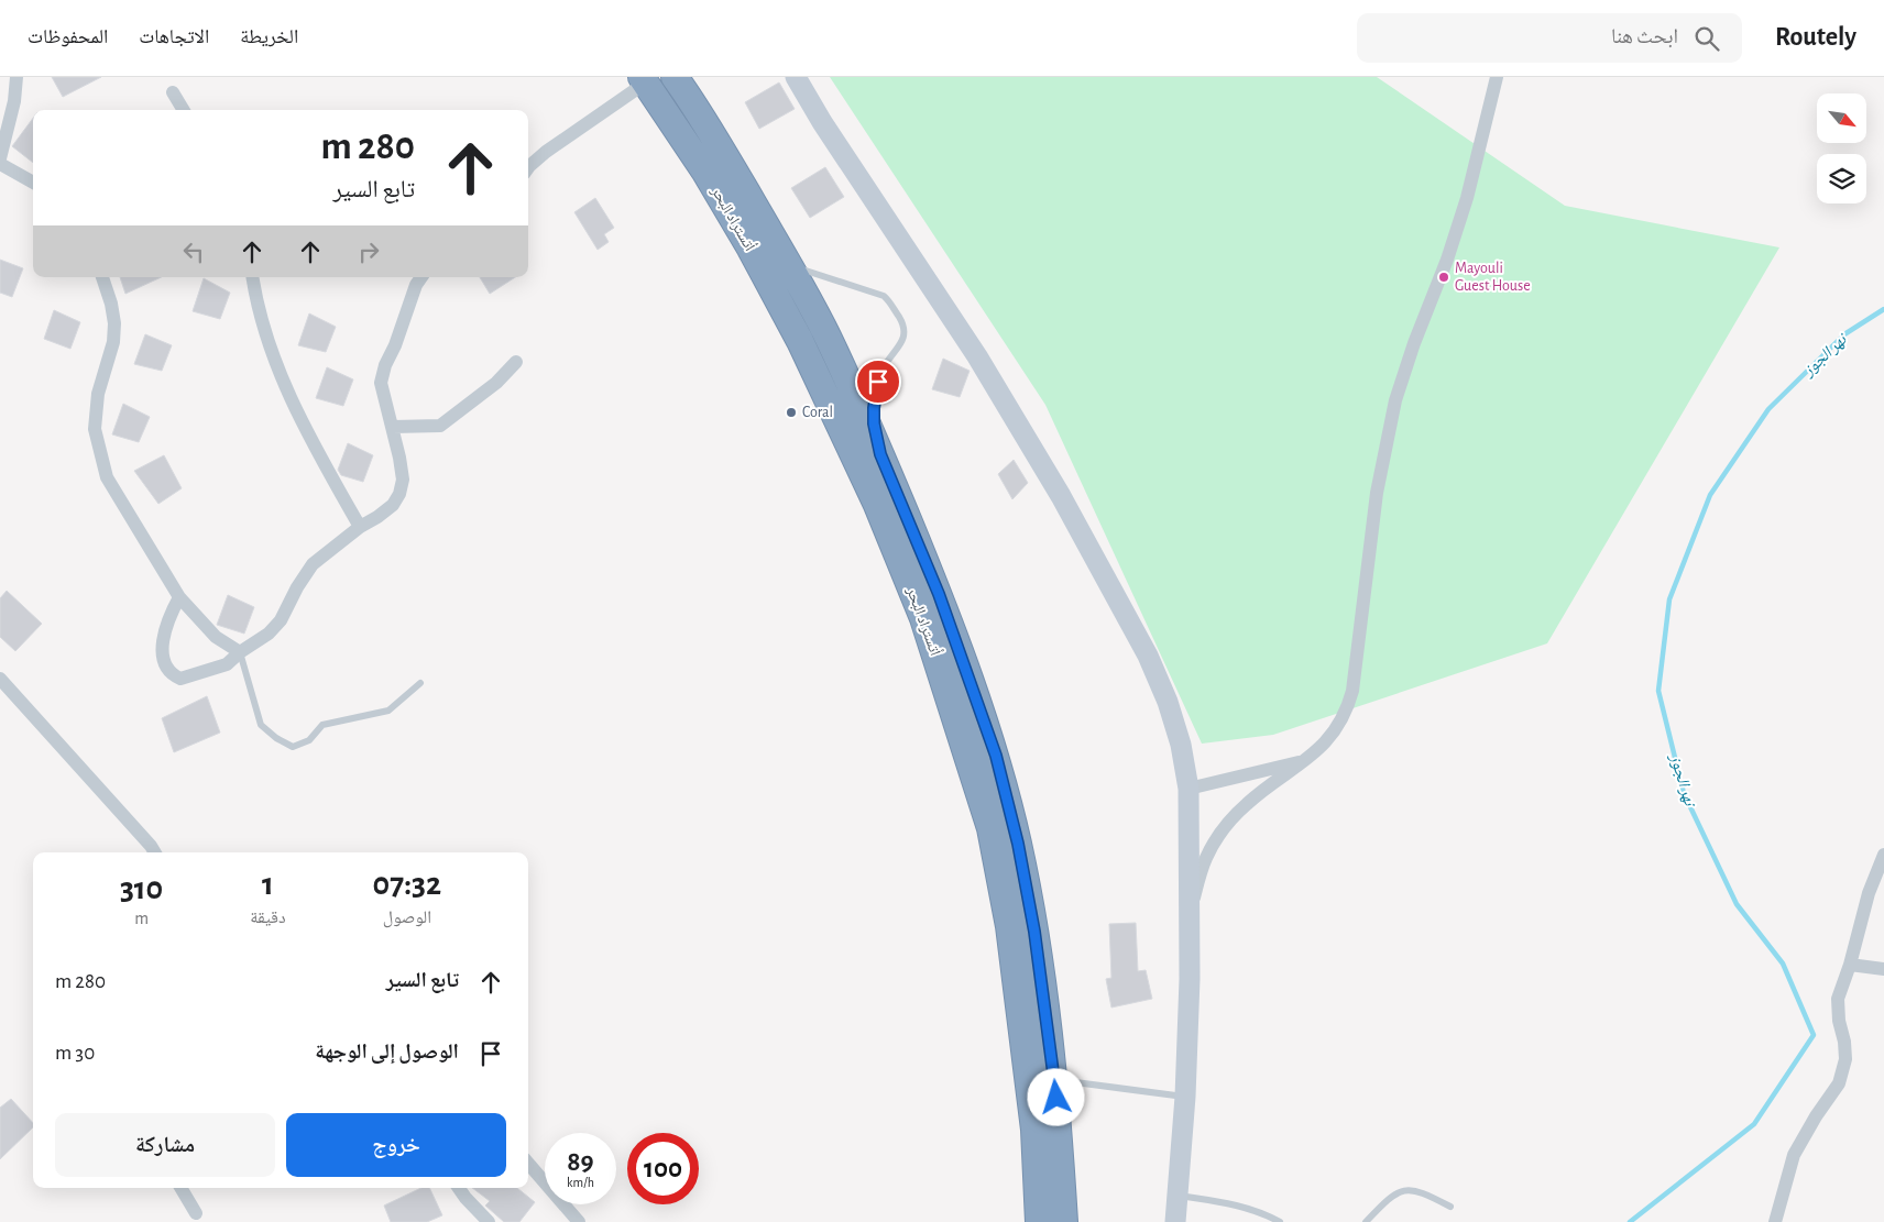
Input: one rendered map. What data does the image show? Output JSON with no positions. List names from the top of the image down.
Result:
{
  "streets": {
    "highway": ["أتستراد البحر"]
  },
  "water": ["نهر الجوز"],
  "places": ["Mayouli Guest House", "Coral"],
  "north": "bottom right",
  "page": {
    "header": "Routely",
    "search": "ابحث هنا",
    "nav": ["الخريطة", "الاتجاهات", "المحفوظات"],
    "turn": ["280 m", "تابع السير"],
    "eta": [
      "07:32",
      "الوصول",
      "1",
      "دقيقة",
      "310",
      "m"
    ],
    "list": [
      {
        "name": "تابع السير",
        "value": "280 m"
      },
      {
        "name": "الوصول إلى الوجهة",
        "value": "30 m"
      }
    ],
    "buttons": ["خروج", "مشاركة"],
    "speed": "89 km/h",
    "limit": "100"
  }
}
